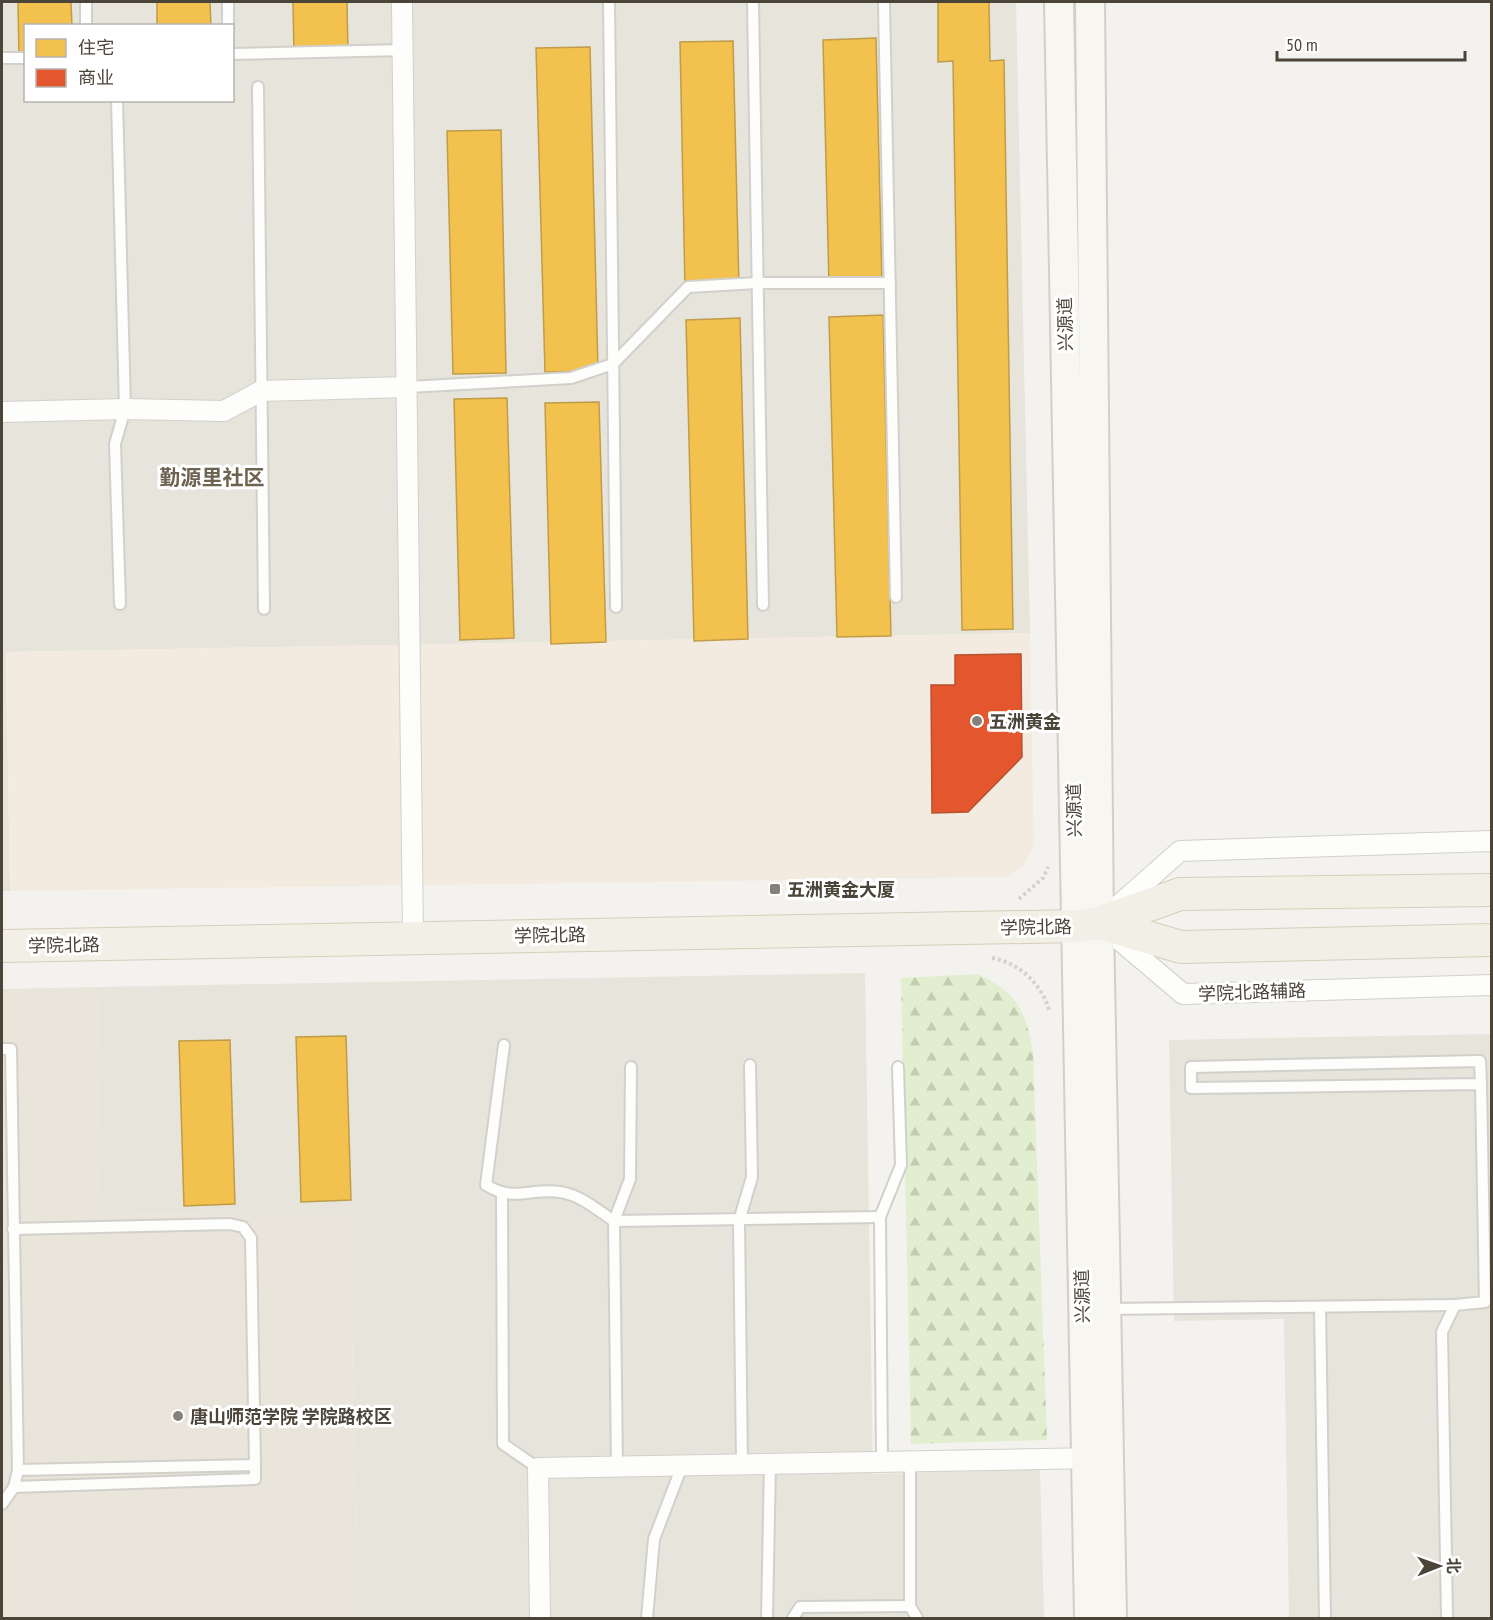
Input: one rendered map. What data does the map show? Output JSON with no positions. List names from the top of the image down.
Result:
{
  "streets": {
    "main road": ["兴源道", "学院北路"],
    "street": ["学院北路辅路"]
  },
  "crossings": [
    ["兴源道", "学院北路"],
    ["兴源道", "学院北路辅路"],
    ["学院北路", "学院北路辅路"]
  ],
  "districts": ["勤源里社区"],
  "places": {
    "other": ["五洲黄金", "唐山师范学院 学院路校区"],
    "transit": ["五洲黄金大厦"]
  },
  "legend": ["住宅", "商业"],
  "scale_bar": "50 m",
  "north": "right"
}
